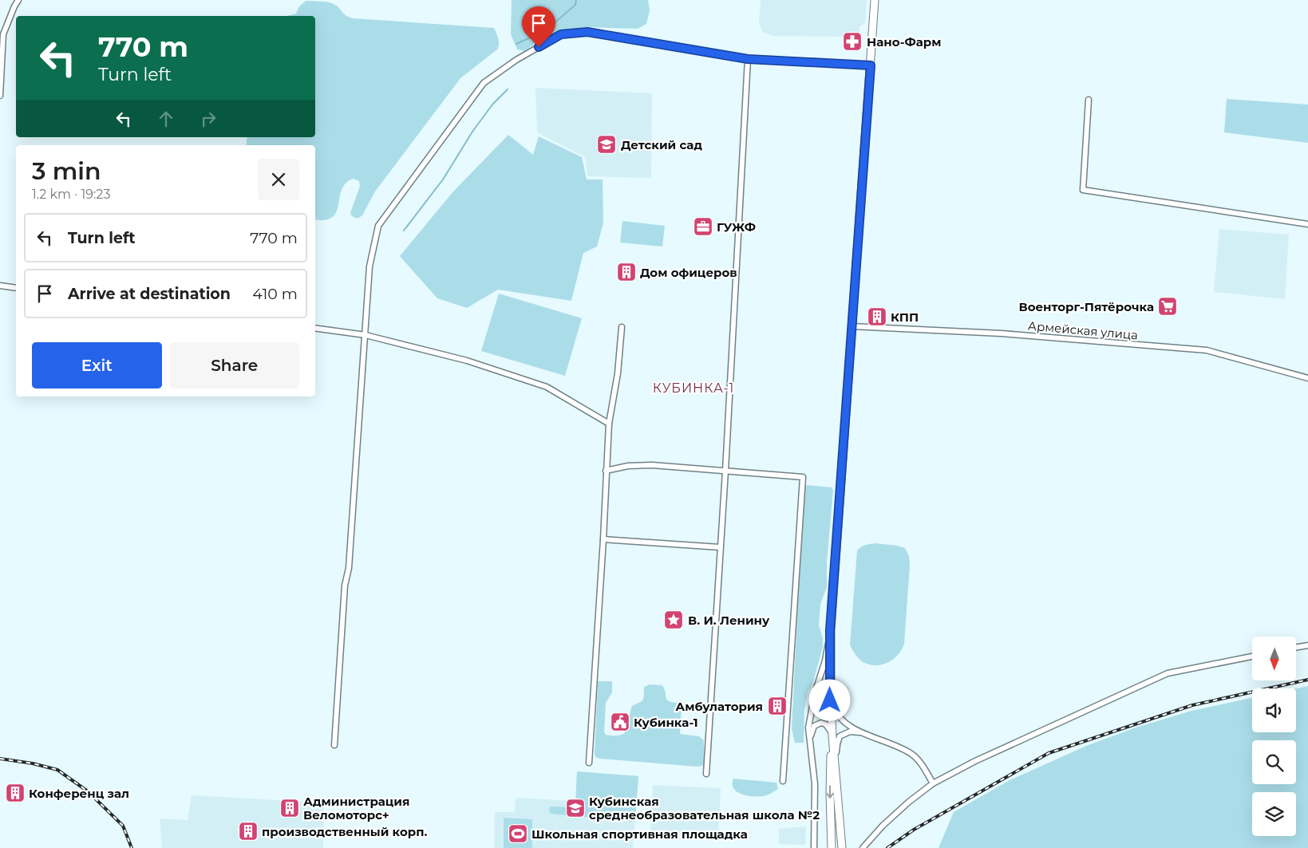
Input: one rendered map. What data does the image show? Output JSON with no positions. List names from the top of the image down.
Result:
{
  "streets": {
    "street": ["Армейская улица"]
  },
  "districts": ["КУБИНКА-1"],
  "places": {
    "pharmacy": ["Нано-Фарм"],
    "school or university": ["Детский сад", "Кубинская среднеобразовательная школа №2"],
    "office": ["ГУЖФ"],
    "building": [
      "Дом офицеров",
      "КПП",
      "Амбулатория",
      "Конференц зал",
      "Администрация Веломоторс+",
      "производственный корп."
    ],
    "supermarket": ["Военторг-Пятёрочка"],
    "place": ["В. И. Ленину"],
    "public building": ["Кубинка-1"],
    "sports": ["Школьная спортивная площадка"]
  },
  "north": "bottom",
  "page": {
    "turn": ["770 m", "Turn left"],
    "heading": ["3 min", "1.2 km · 19:23"],
    "list": [
      {
        "name": "Turn left",
        "value": "770 m"
      },
      {
        "name": "Arrive at destination",
        "value": "410 m"
      }
    ],
    "buttons": ["Exit", "Share"]
  }
}
